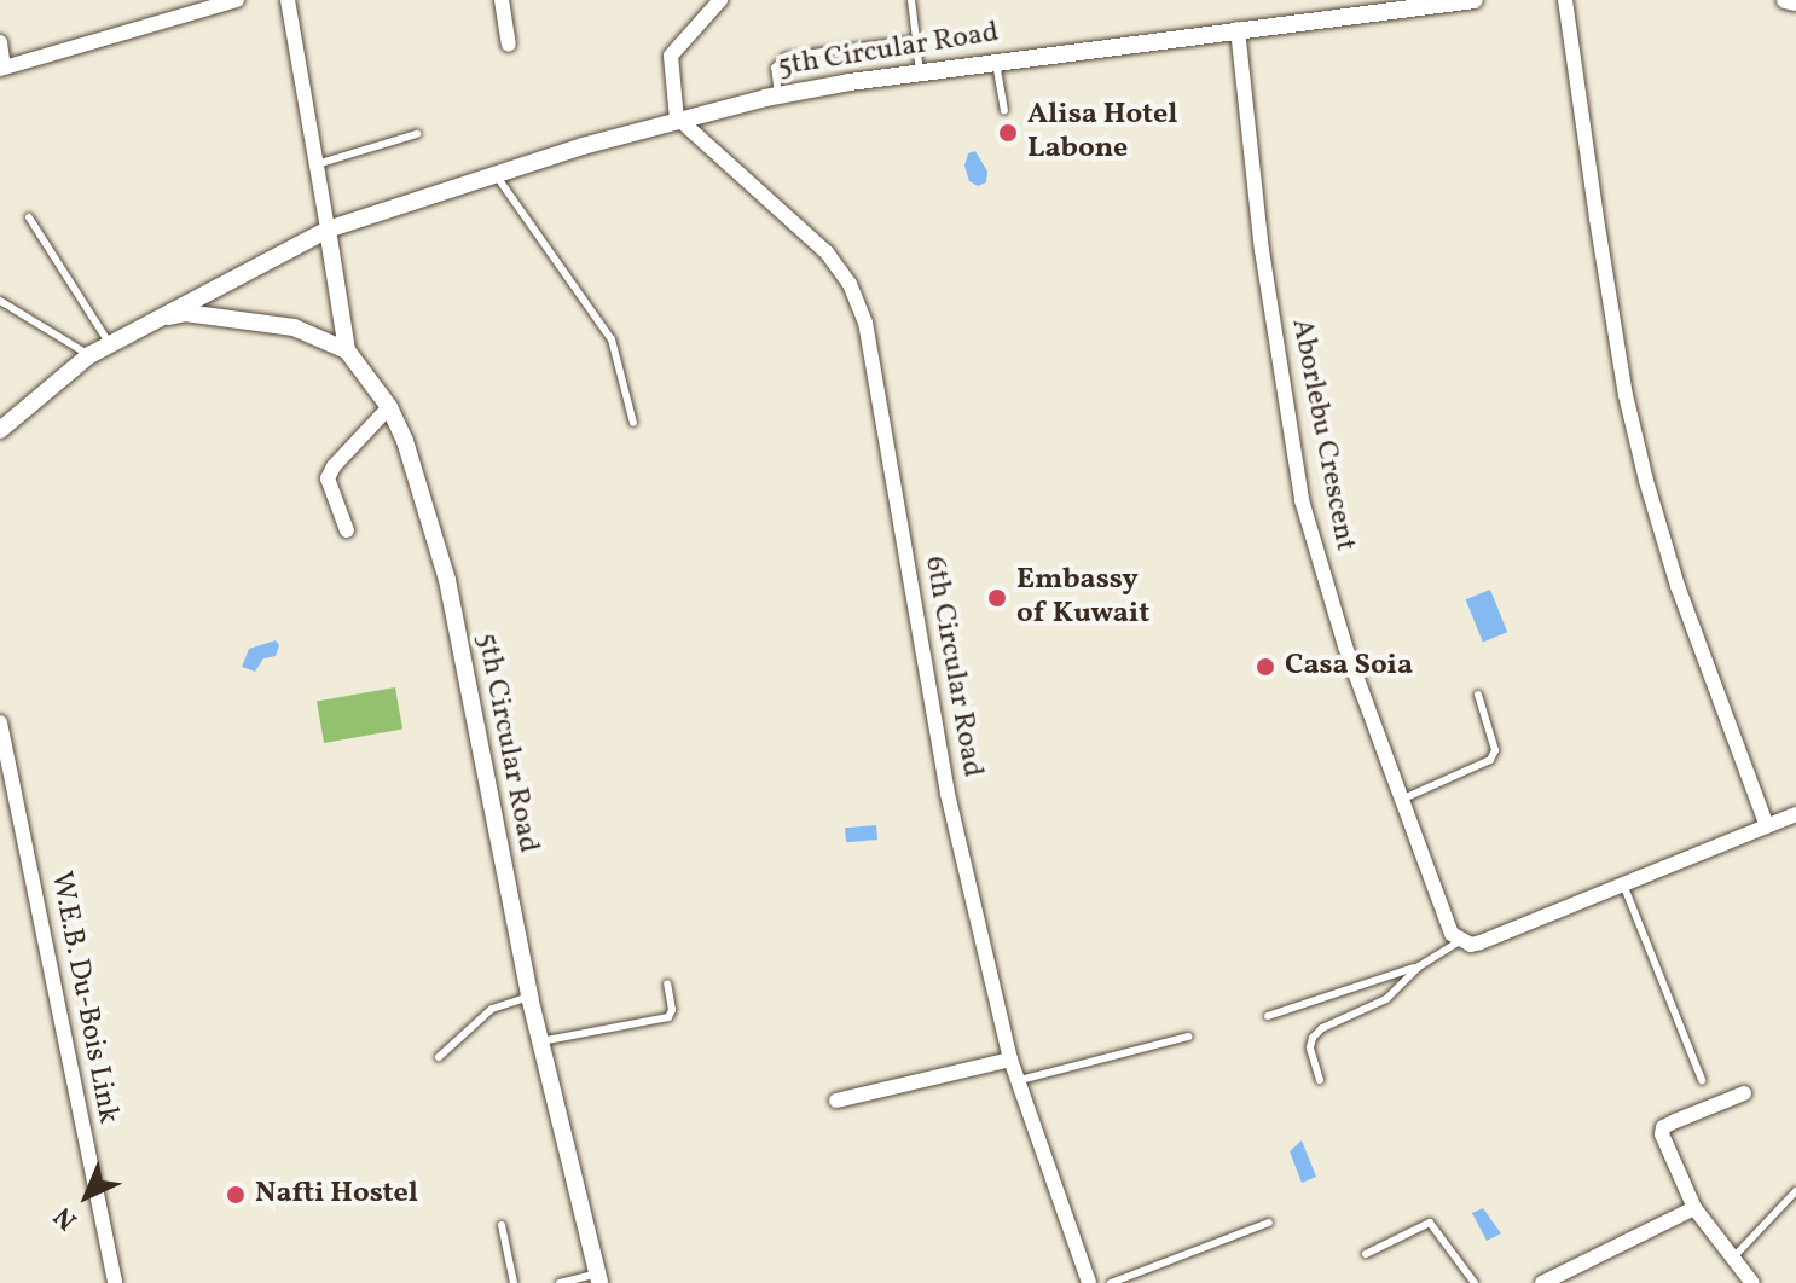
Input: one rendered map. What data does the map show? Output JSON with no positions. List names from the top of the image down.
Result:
{
  "streets": {
    "street": [
      "5th Circular Road",
      "Aborlebu Crescent",
      "6th Circular Road",
      "W.E.B. Du-Bois Link"
    ]
  },
  "crossings": [
    ["5th Circular Road", "Aborlebu Crescent"],
    ["5th Circular Road", "6th Circular Road"]
  ],
  "places": [
    "Alisa Hotel Labone",
    "Embassy of Kuwait",
    "Casa Soia",
    "Nafti Hostel"
  ],
  "north": "bottom left"
}
